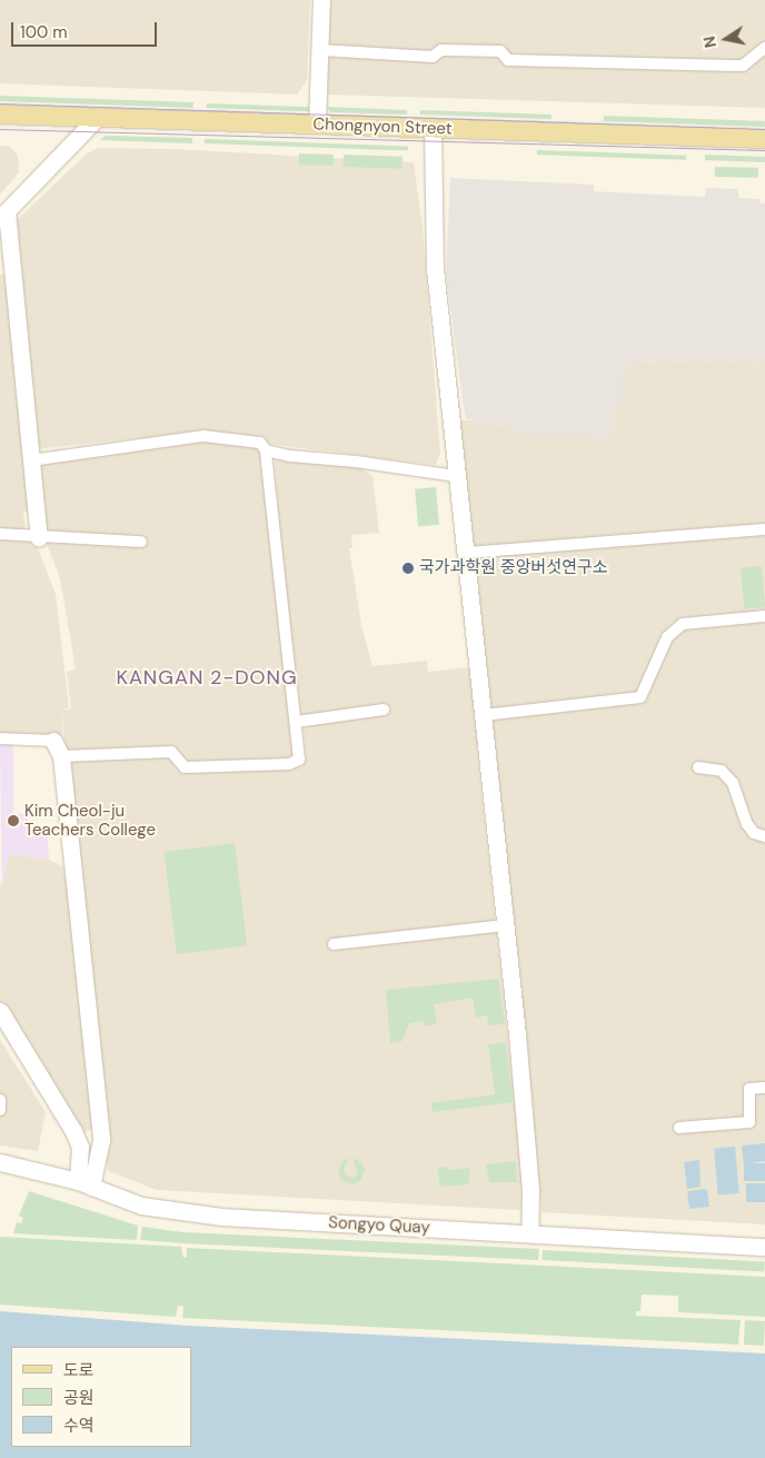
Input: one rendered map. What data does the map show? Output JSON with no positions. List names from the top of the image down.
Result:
{
  "streets": {
    "main road": ["Chongnyon Street"],
    "street": ["Songyo Quay"]
  },
  "districts": ["KANGAN 2-DONG"],
  "places": ["국가과학원 중앙버섯연구소", "Kim Cheol-ju Teachers College"],
  "legend": ["도로", "공원", "수역"],
  "scale_bar": "100 m",
  "north": "left"
}
